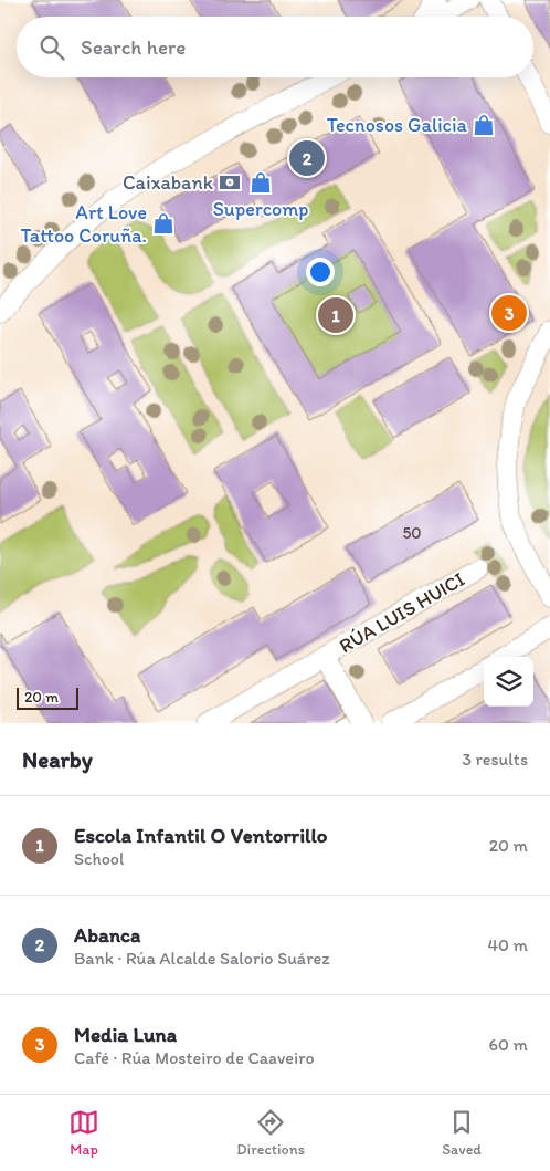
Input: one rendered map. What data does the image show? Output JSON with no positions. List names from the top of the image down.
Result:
{
  "streets": {
    "street": ["RÚA LUIS HUICI"]
  },
  "places": {
    "shop": ["Tecnosos Galicia", "Supercomp", "Art Love Tattoo Coruña."],
    "bank": ["Caixabank"]
  },
  "house_numbers": ["50"],
  "scale_bar": "20 m",
  "page": {
    "search": "Search here",
    "pins": ["2", "3", "1"],
    "scale": "20 m",
    "heading": ["Nearby", "3 results"],
    "list": [
      {
        "mark": "1",
        "name": "Escola Infantil O Ventorrillo",
        "note": "School",
        "value": "20 m"
      },
      {
        "mark": "2",
        "name": "Abanca",
        "note": "Bank · Rúa Alcalde Salorio Suárez",
        "value": "40 m"
      },
      {
        "mark": "3",
        "name": "Media Luna",
        "note": "Café · Rúa Mosteiro de Caaveiro",
        "value": "60 m"
      }
    ],
    "nav": ["Map", "Directions", "Saved"]
  }
}
